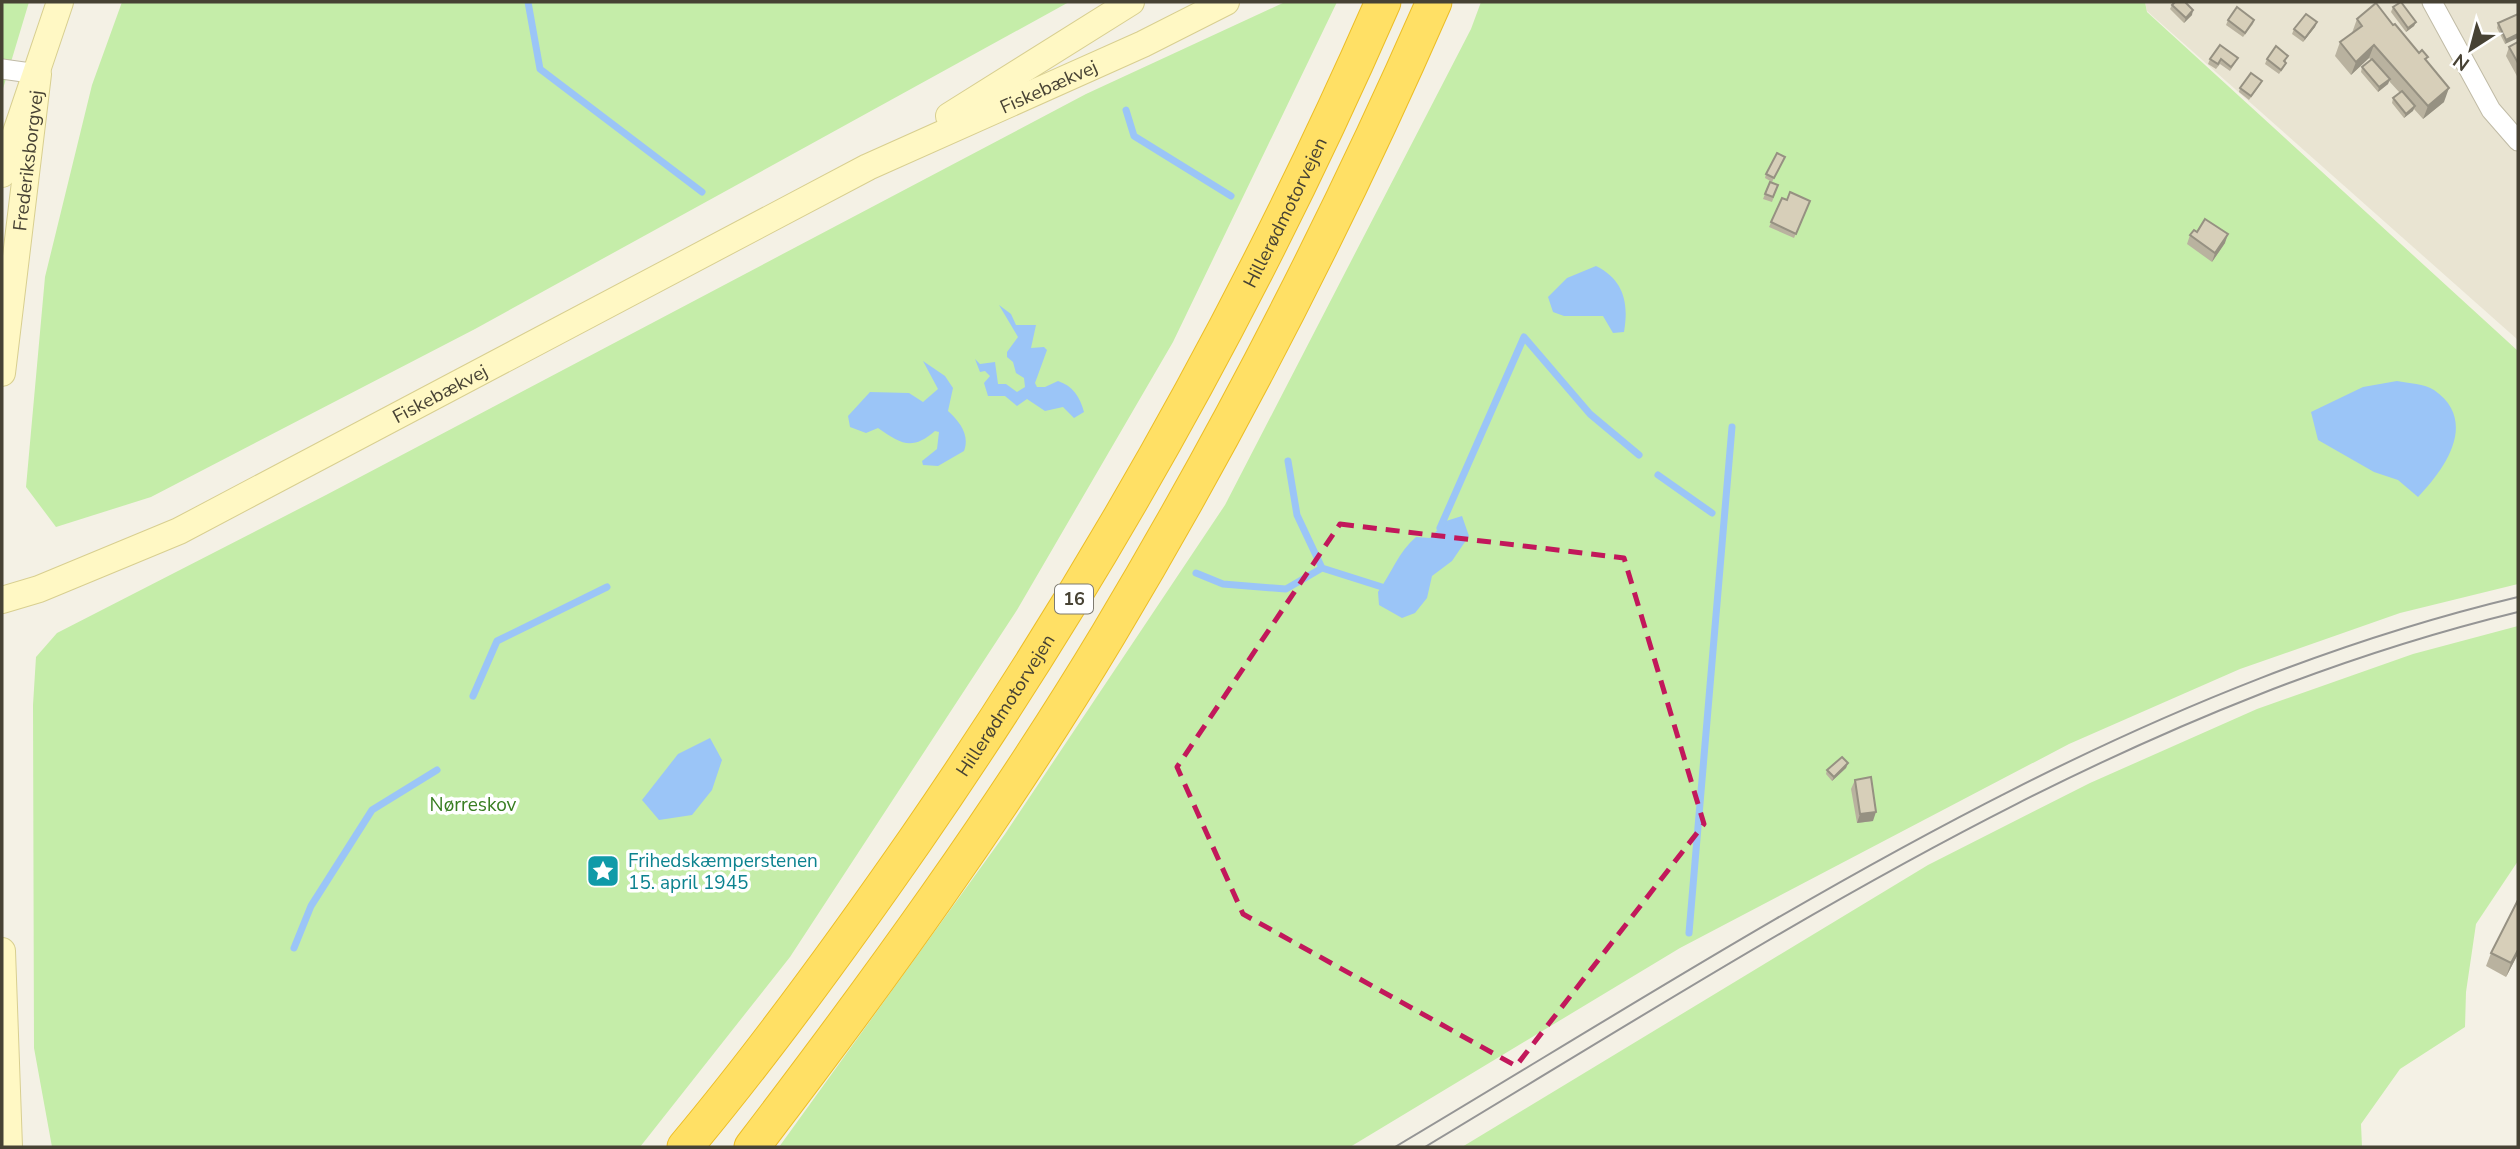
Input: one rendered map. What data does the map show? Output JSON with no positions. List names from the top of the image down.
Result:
{
  "streets": {
    "highway": ["Hillerødmotorvejen", "16"],
    "street": ["Fiskebækvej", "Frederiksborgvej"]
  },
  "parks": ["Nørreskov"],
  "places": {
    "place": ["Frihedskæmperstenen 15. april 1945"]
  },
  "north": "bottom left"
}
